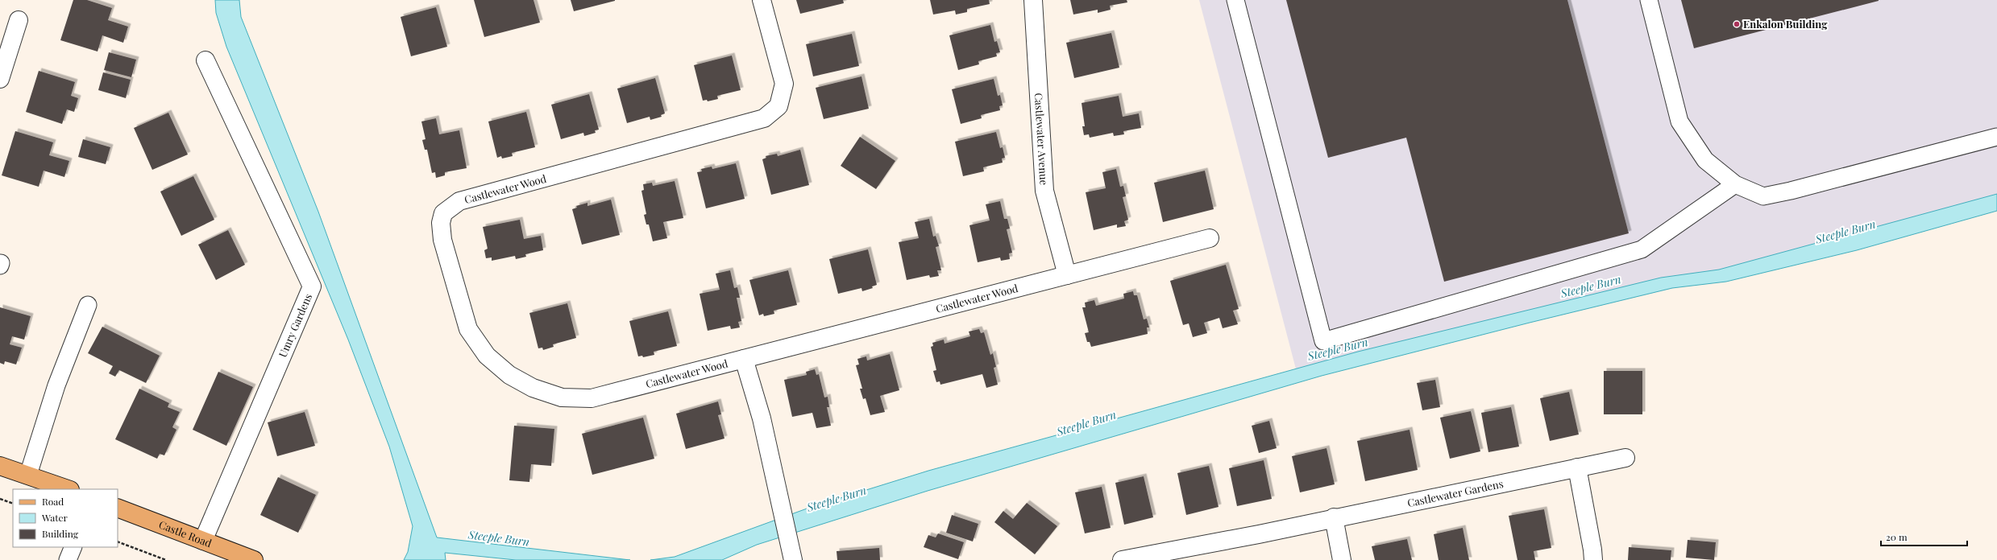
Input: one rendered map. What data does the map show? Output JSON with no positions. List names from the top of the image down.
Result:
{
  "streets": {
    "main road": ["Castle Road"],
    "street": [
      "Castlewater Avenue",
      "Castlewater Wood",
      "Umry Gardens",
      "Castlewater Gardens"
    ]
  },
  "crossings": [
    ["Castlewater Avenue", "Castlewater Wood"],
    ["Umry Gardens", "Castle Road"]
  ],
  "water": ["Steeple Burn"],
  "places": ["Enkalon Building"],
  "legend": ["Road", "Water", "Building"],
  "scale_bar": "20 m"
}
